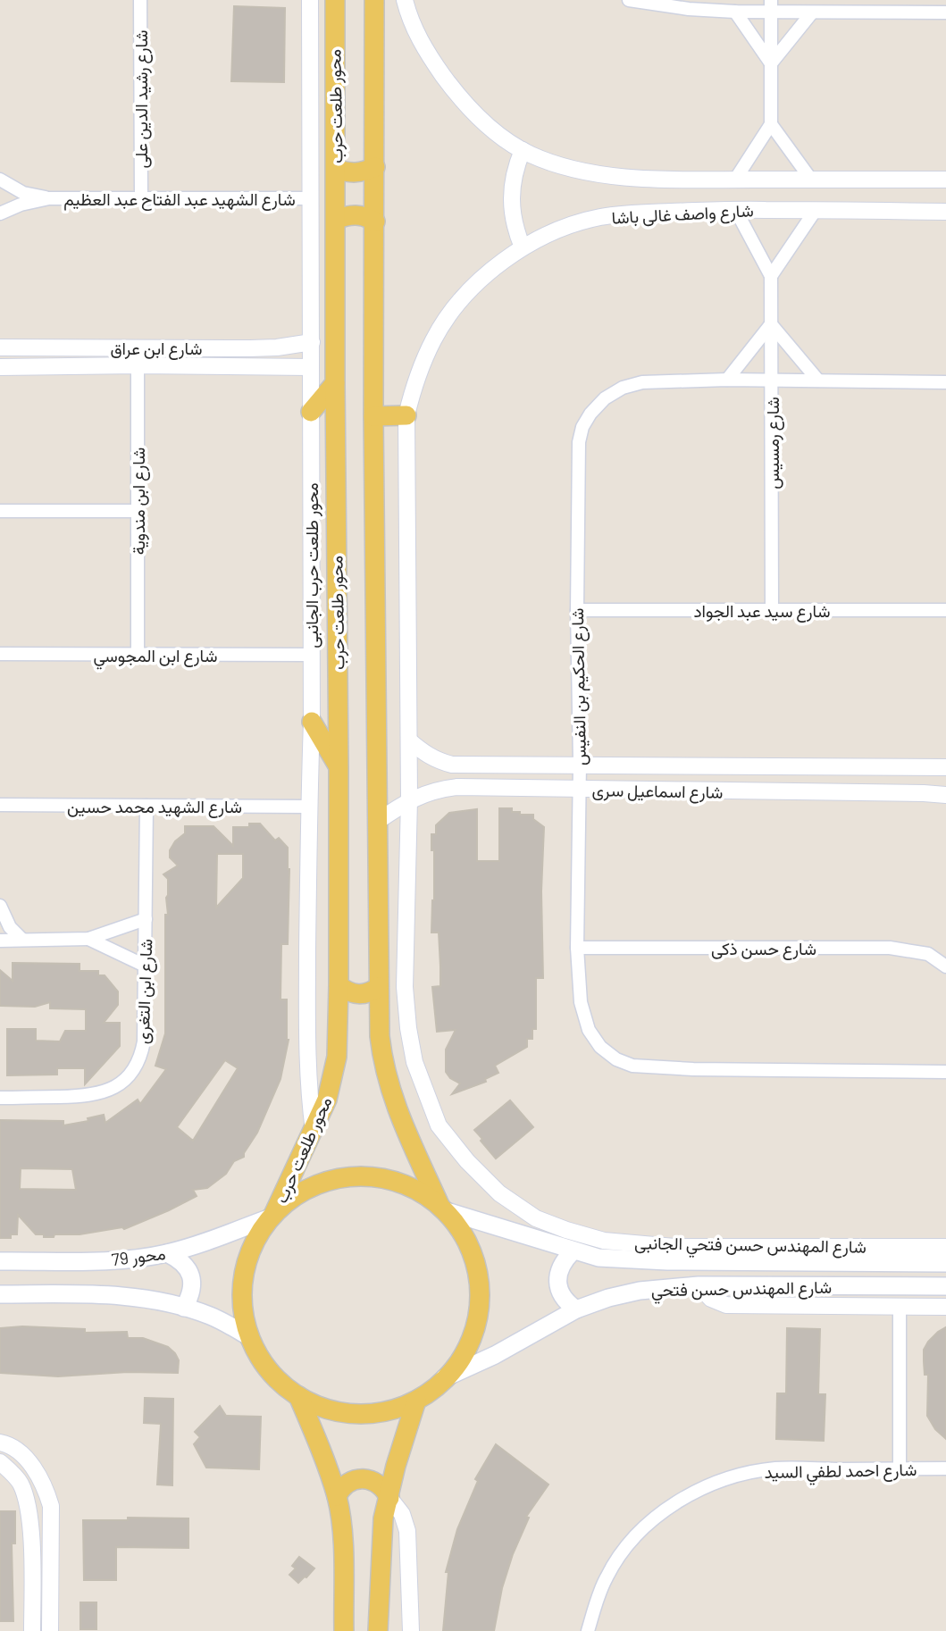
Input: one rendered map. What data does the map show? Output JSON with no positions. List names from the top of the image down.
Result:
{
  "streets": {
    "main road": ["محور طلعت حرب", "محور 79", "شارع المهندس حسن فتحي"],
    "street": [
      "شارع رشيد الدين على",
      "شارع الشهيد عبد الفتاح عبد العظيم",
      "شارع واصف غالى باشا",
      "شارع ابن عراق",
      "شارع رمسيس",
      "شارع ابن مندوية",
      "محور طلعت حرب الجانبى",
      "شارع سيد عبد الجواد",
      "شارع ابن المجوسي",
      "شارع الحكيم بن النفيس",
      "شارع اسماعيل سرى",
      "شارع الشهيد محمد حسين",
      "شارع حسن ذكى",
      "شارع ابن التغرى",
      "شارع المهندس حسن فتحي الجانبى",
      "شارع احمد لطفي السيد"
    ]
  },
  "crossings": [
    ["شارع رشيد الدين على", "شارع الشهيد عبد الفتاح عبد العظيم"],
    ["محور طلعت حرب", "محور طلعت حرب الجانبى"],
    ["محور طلعت حرب", "محور 79"],
    ["شارع الشهيد عبد الفتاح عبد العظيم", "محور طلعت حرب الجانبى"],
    ["شارع واصف غالى باشا", "شارع رمسيس"],
    ["شارع ابن عراق", "شارع ابن مندوية"],
    ["شارع ابن عراق", "محور طلعت حرب الجانبى"],
    ["شارع رمسيس", "شارع سيد عبد الجواد"],
    ["شارع رمسيس", "شارع الحكيم بن النفيس"],
    ["شارع ابن مندوية", "شارع ابن المجوسي"],
    ["محور طلعت حرب الجانبى", "شارع ابن المجوسي"],
    ["محور طلعت حرب الجانبى", "شارع الشهيد محمد حسين"],
    ["شارع سيد عبد الجواد", "شارع الحكيم بن النفيس"],
    ["شارع الحكيم بن النفيس", "شارع اسماعيل سرى"],
    ["شارع الحكيم بن النفيس", "شارع حسن ذكى"],
    ["شارع اسماعيل سرى", "شارع المهندس حسن فتحي الجانبى"],
    ["شارع الشهيد محمد حسين", "شارع ابن التغرى"],
    ["شارع المهندس حسن فتحي الجانبى", "شارع المهندس حسن فتحي"]
  ]
}
